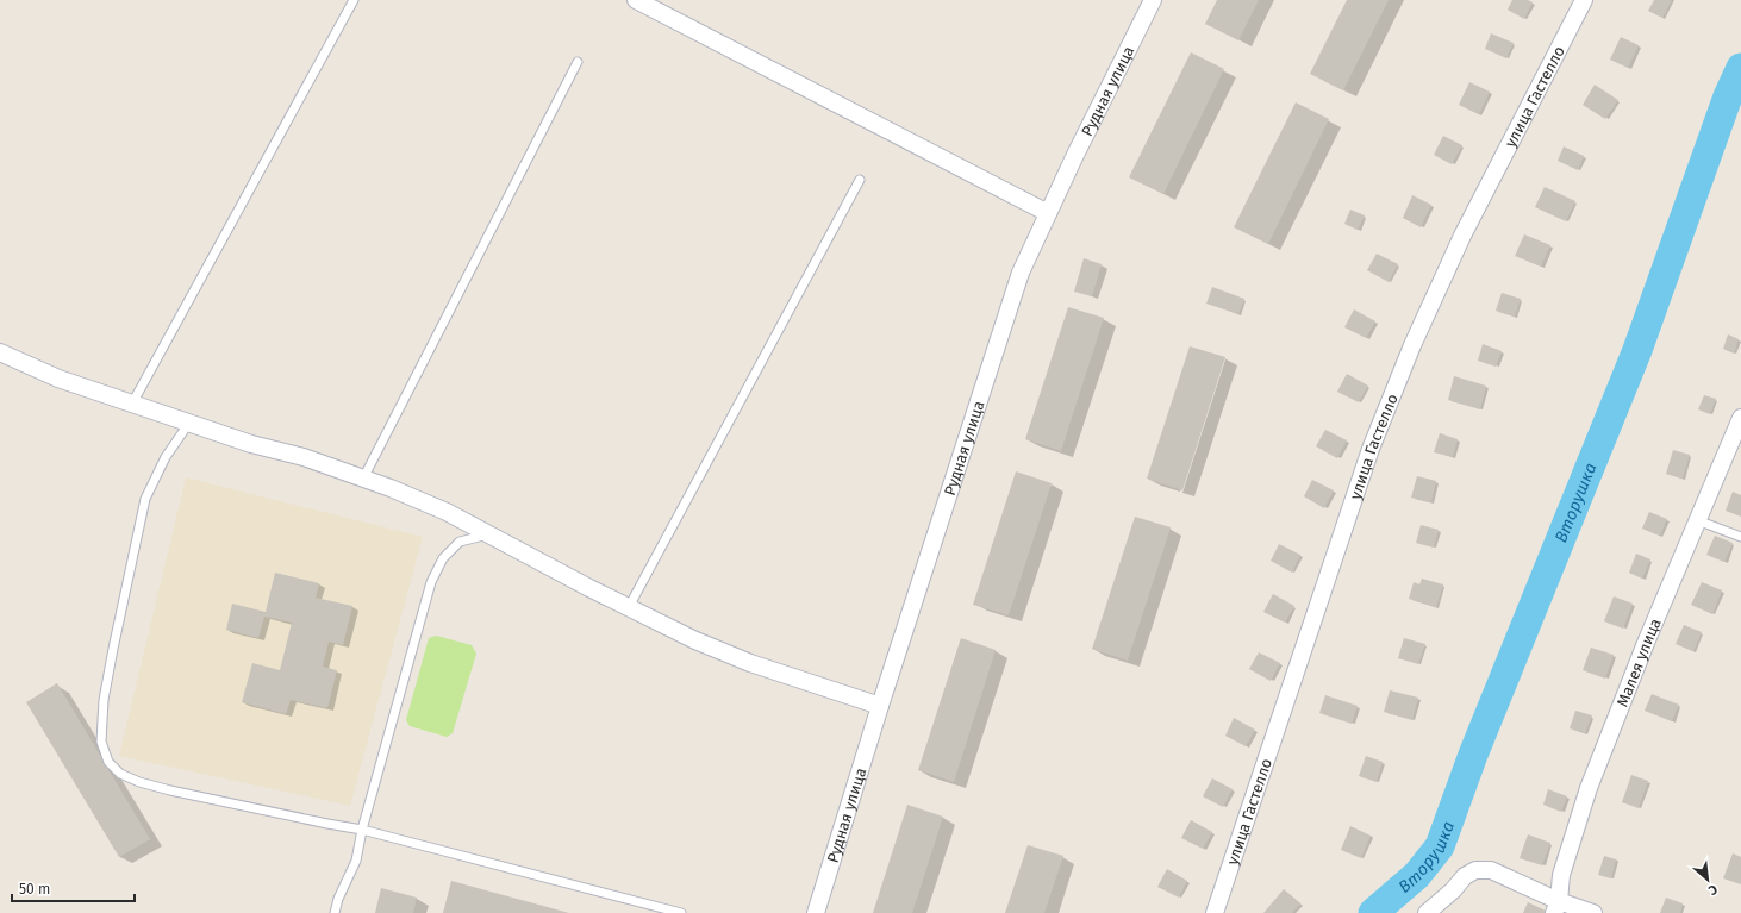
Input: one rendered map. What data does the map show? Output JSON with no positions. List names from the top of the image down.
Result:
{
  "streets": {
    "street": ["Рудная улица", "улица Гастелло", "Малея улица"]
  },
  "water": ["Вторушка"],
  "scale_bar": "50 m",
  "north": "bottom right"
}
